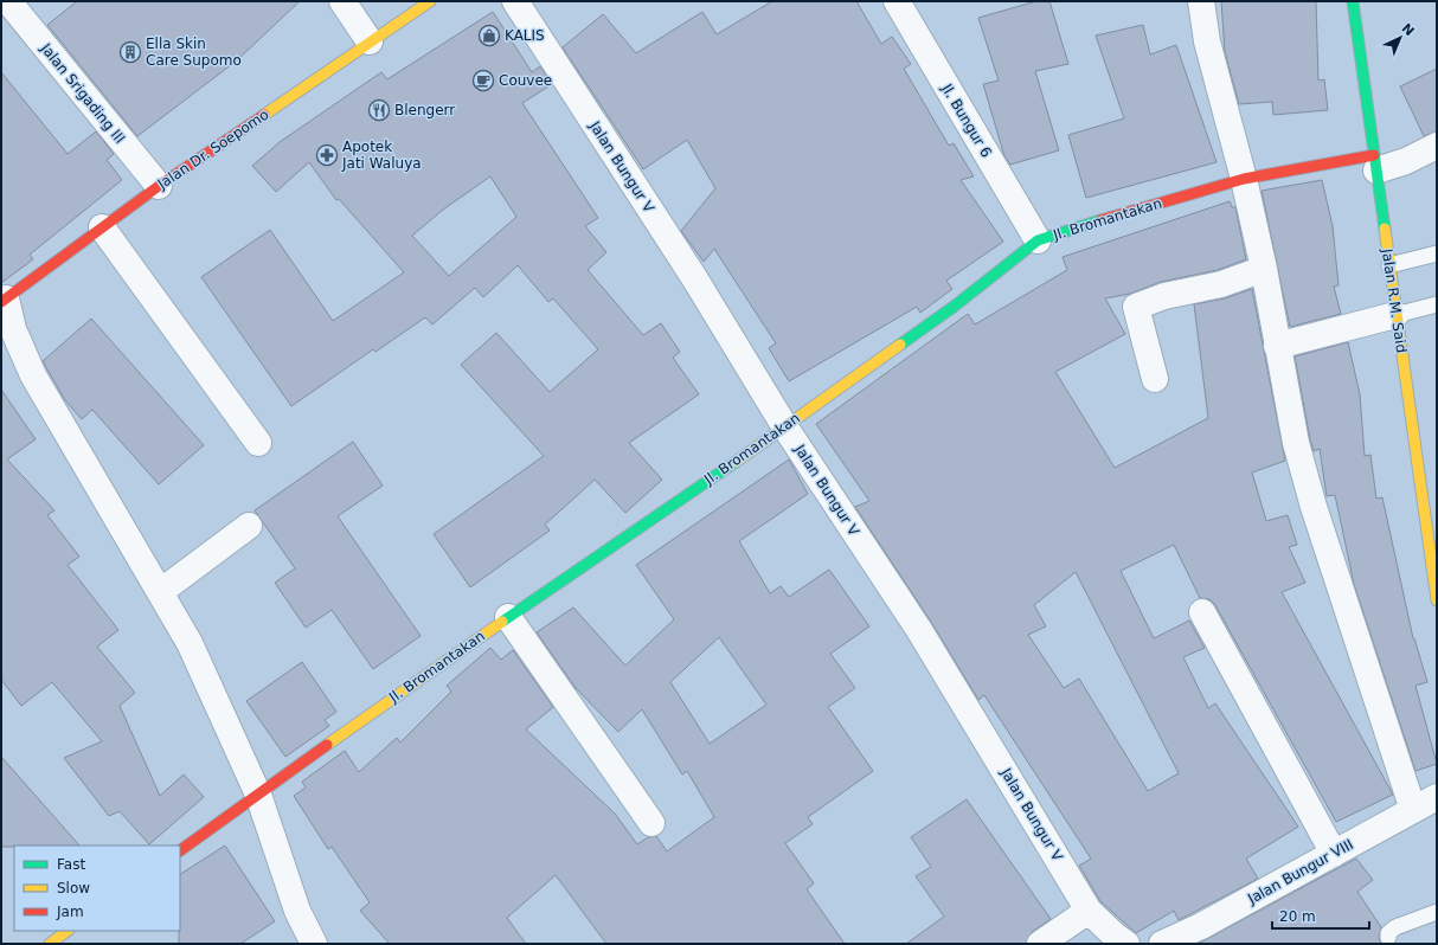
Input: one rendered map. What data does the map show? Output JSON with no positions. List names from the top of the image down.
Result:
{
  "streets": {
    "street": [
      "Jalan Srigading III",
      "Jl. Bungur 6",
      "Jalan Dr. Soepomo",
      "Jalan Bungur V",
      "Jl. Bromantakan",
      "Jalan R.M. Said",
      "Jalan Bungur VIII"
    ]
  },
  "crossings": [
    ["Jalan Srigading III", "Jalan Dr. Soepomo"],
    ["Jl. Bungur 6", "Jl. Bromantakan"],
    ["Jalan Bungur V", "Jl. Bromantakan"],
    ["Jl. Bromantakan", "Jalan R.M. Said"]
  ],
  "places": {
    "shop": ["KALIS"],
    "building": ["Ella Skin Care Supomo"],
    "cafe": ["Couvee"],
    "restaurant": ["Blengerr"],
    "pharmacy": ["Apotek Jati Waluya"]
  },
  "legend": ["Fast", "Slow", "Jam"],
  "scale_bar": "20 m",
  "north": "top right"
}
